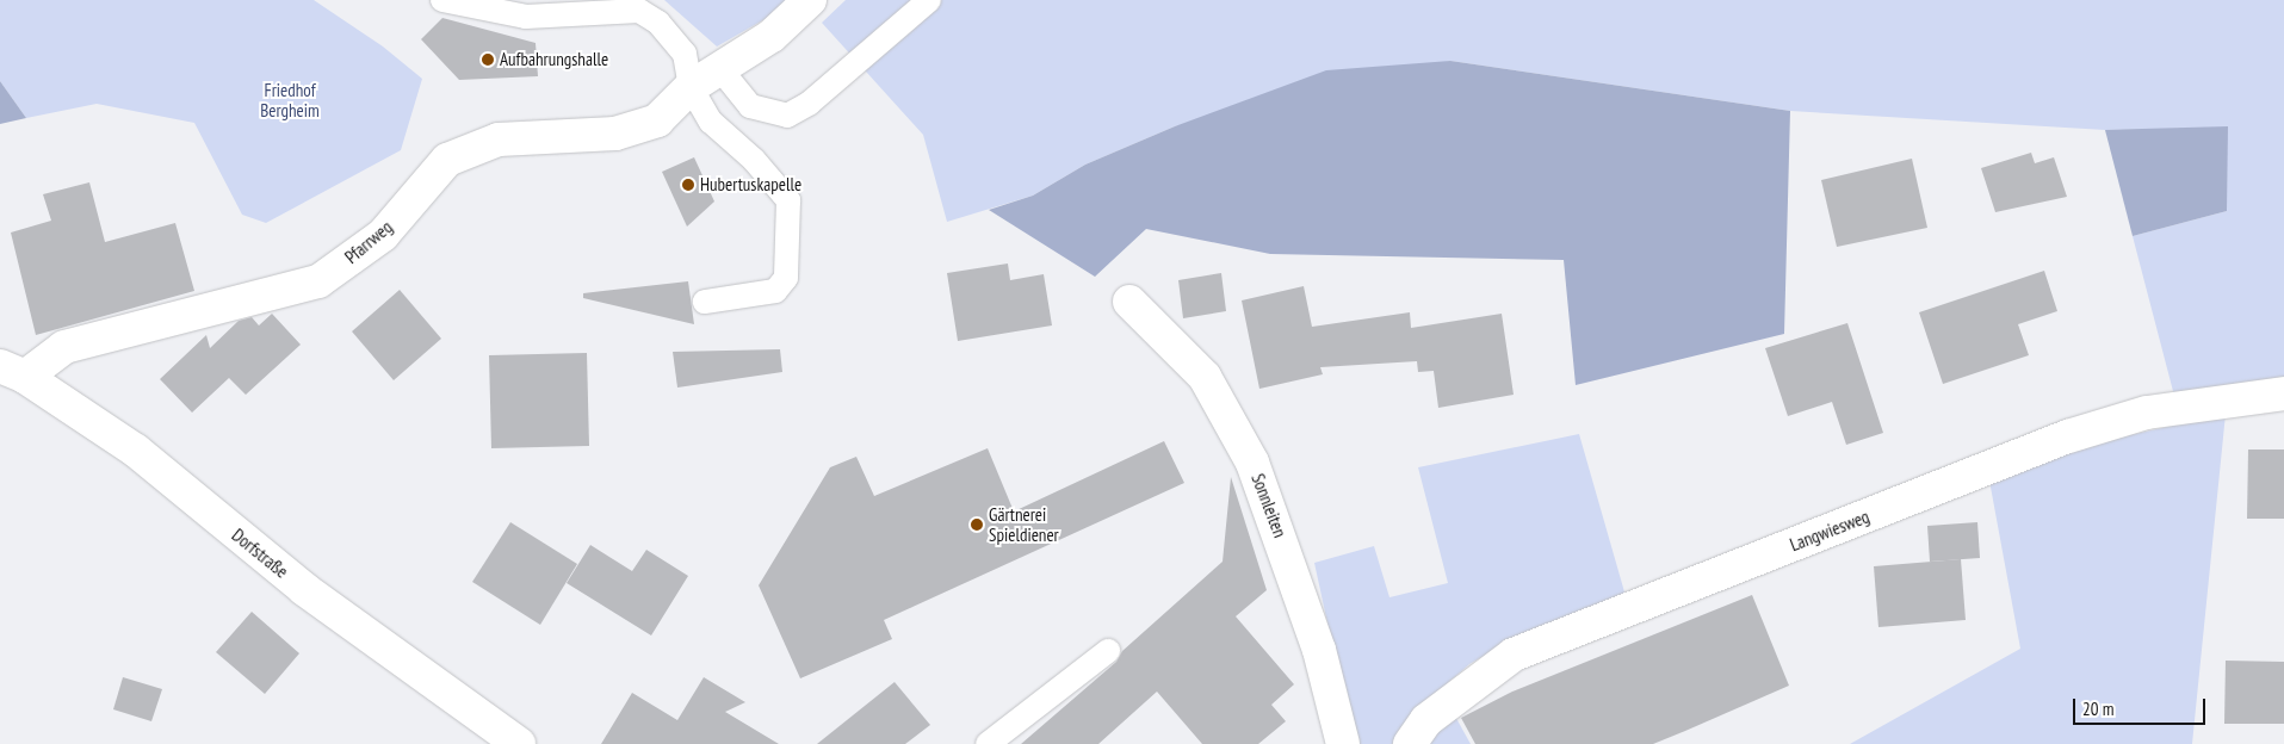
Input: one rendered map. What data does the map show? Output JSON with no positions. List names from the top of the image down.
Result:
{
  "streets": {
    "street": [
      "Pfarrweg",
      "Sonnleiten",
      "Langwiesweg",
      "Dorfstraße"
    ]
  },
  "crossings": [
    ["Pfarrweg", "Dorfstraße"]
  ],
  "parks": ["Friedhof Bergheim"],
  "places": ["Aufbahrungshalle", "Hubertuskapelle", "Gärtnerei Spieldiener"],
  "scale_bar": "20 m"
}
